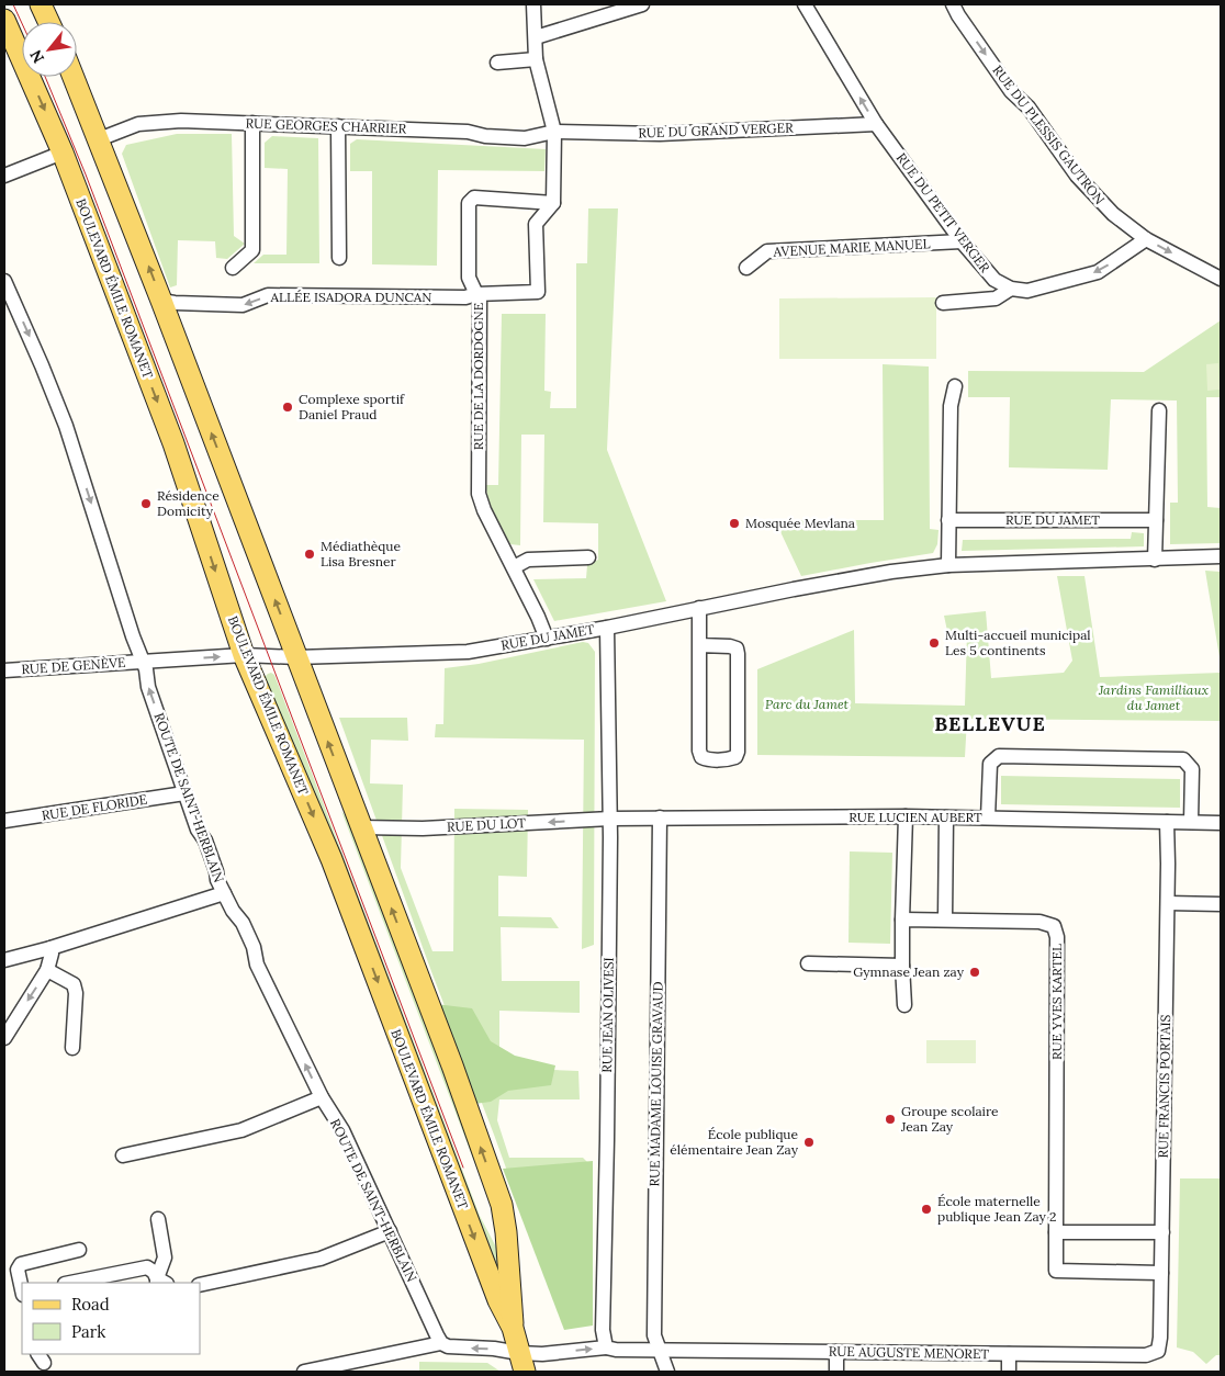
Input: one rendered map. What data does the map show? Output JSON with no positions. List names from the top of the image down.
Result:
{
  "streets": {
    "main road": ["BOULEVARD ÉMILE ROMANET"],
    "street": [
      "RUE GEORGES CHARRIER",
      "RUE DU GRAND VERGER",
      "RUE DU PLESSIS GAUTRON",
      "RUE DU PETIT VERGER",
      "AVENUE MARIE MANUEL",
      "ALLÉE ISADORA DUNCAN",
      "RUE DE LA DORDOGNE",
      "RUE DU JAMET",
      "RUE DE GENÈVE",
      "ROUTE DE SAINT-HERBLAIN",
      "RUE DE FLORIDE",
      "RUE LUCIEN AUBERT",
      "RUE DU LOT",
      "RUE YVES KARTEL",
      "RUE JEAN OLIVESI",
      "RUE MADAME LOUISE GRAVAUD",
      "RUE FRANCIS PORTAIS",
      "RUE AUGUSTE MENORET"
    ]
  },
  "crossings": [
    ["RUE GEORGES CHARRIER", "RUE DU GRAND VERGER"],
    ["RUE GEORGES CHARRIER", "BOULEVARD ÉMILE ROMANET"],
    ["RUE DU GRAND VERGER", "RUE DU PETIT VERGER"],
    ["RUE DU PETIT VERGER", "AVENUE MARIE MANUEL"],
    ["BOULEVARD ÉMILE ROMANET", "ALLÉE ISADORA DUNCAN"],
    ["BOULEVARD ÉMILE ROMANET", "RUE DU JAMET"],
    ["BOULEVARD ÉMILE ROMANET", "RUE DU LOT"],
    ["ALLÉE ISADORA DUNCAN", "RUE DE LA DORDOGNE"],
    ["RUE DE LA DORDOGNE", "RUE DU JAMET"],
    ["RUE DU JAMET", "RUE DE GENÈVE"],
    ["RUE DU JAMET", "ROUTE DE SAINT-HERBLAIN"],
    ["RUE DU JAMET", "RUE JEAN OLIVESI"],
    ["RUE DE GENÈVE", "ROUTE DE SAINT-HERBLAIN"],
    ["ROUTE DE SAINT-HERBLAIN", "RUE DE FLORIDE"],
    ["RUE LUCIEN AUBERT", "RUE DU LOT"],
    ["RUE LUCIEN AUBERT", "RUE JEAN OLIVESI"],
    ["RUE LUCIEN AUBERT", "RUE MADAME LOUISE GRAVAUD"],
    ["RUE LUCIEN AUBERT", "RUE FRANCIS PORTAIS"],
    ["RUE DU LOT", "RUE JEAN OLIVESI"],
    ["RUE MADAME LOUISE GRAVAUD", "RUE AUGUSTE MENORET"],
    ["RUE FRANCIS PORTAIS", "RUE AUGUSTE MENORET"]
  ],
  "one_way": [
    "RUE DU PLESSIS GAUTRON",
    "RUE DU PETIT VERGER",
    "ALLÉE ISADORA DUNCAN",
    "RUE DU LOT"
  ],
  "districts": ["BELLEVUE"],
  "parks": ["Jardins Familliaux du Jamet", "Parc du Jamet"],
  "places": [
    "Complexe sportif Daniel Praud",
    "Résidence Domicity",
    "Mosquée Mevlana",
    "Médiathèque Lisa Bresner",
    "Multi-accueil municipal Les 5 continents",
    "Gymnase Jean zay",
    "Groupe scolaire Jean Zay",
    "École publique élémentaire Jean Zay",
    "École maternelle publique Jean Zay 2"
  ],
  "legend": ["Road", "Park"],
  "north": "bottom left"
}
